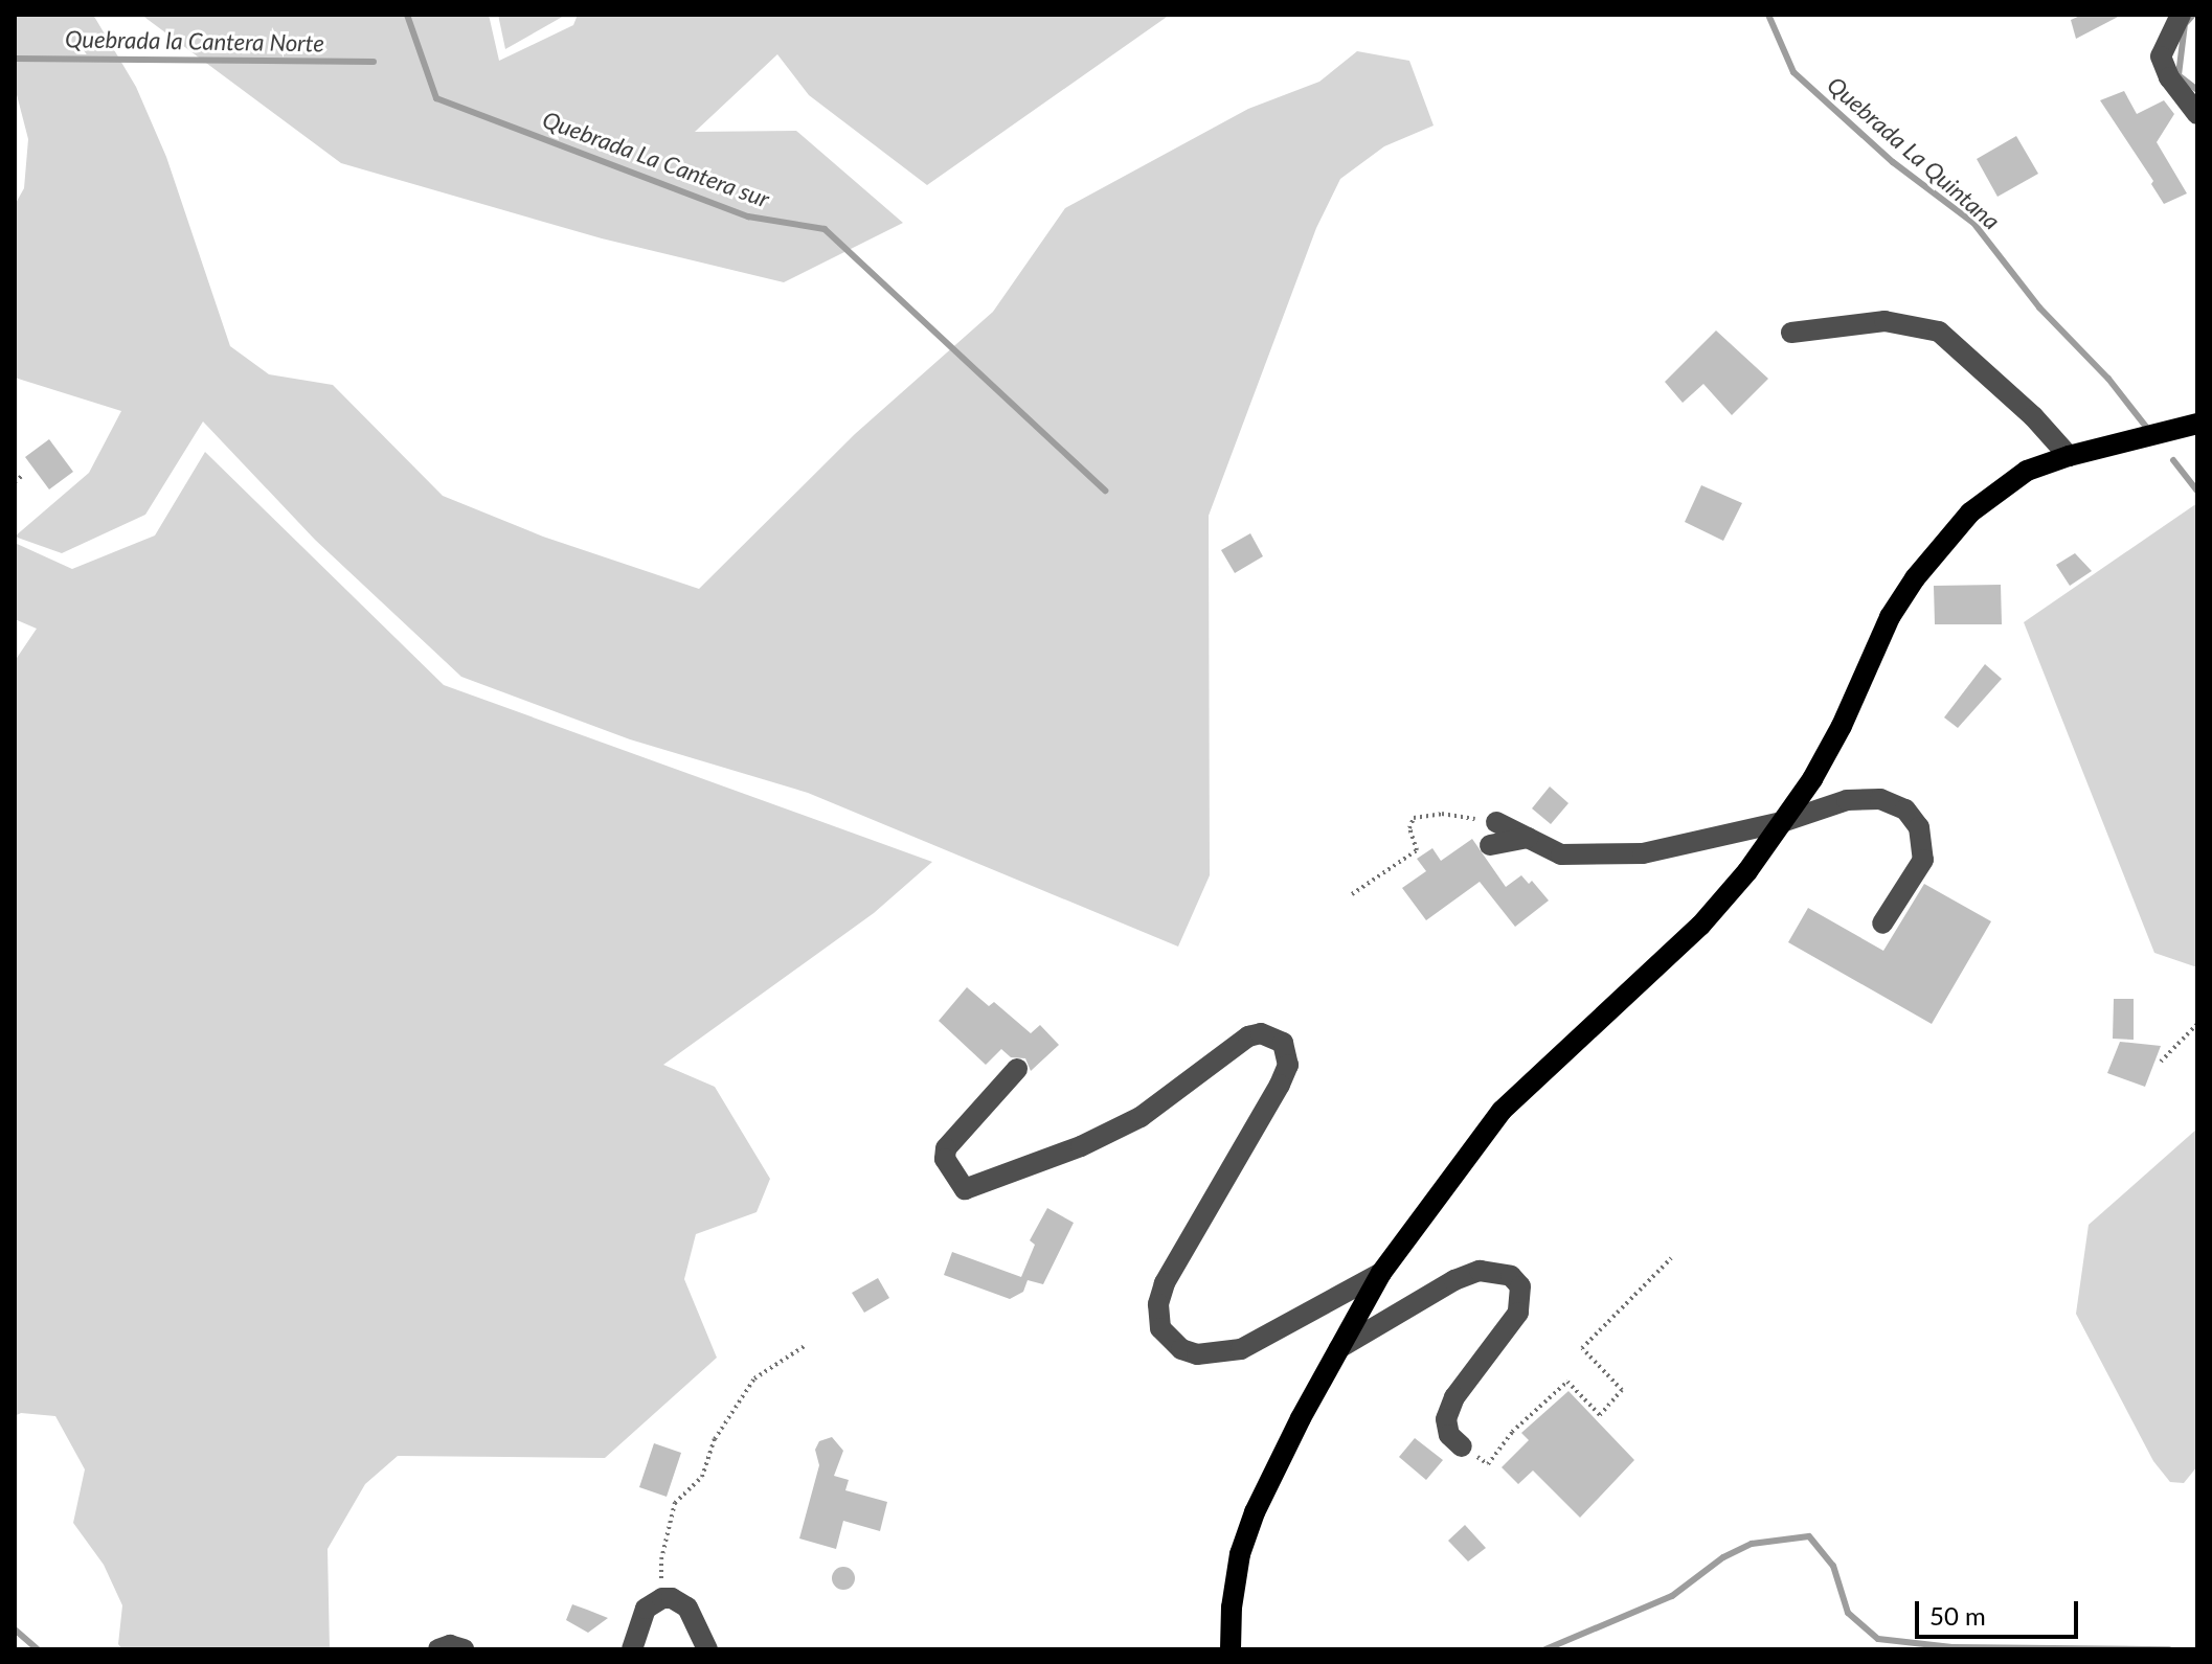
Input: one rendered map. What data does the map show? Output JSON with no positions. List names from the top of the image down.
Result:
{
  "water": ["Quebrada la Cantera Norte", "Quebrada La Quintana", "Quebrada La Cantera sur"],
  "scale_bar": "50 m"
}
